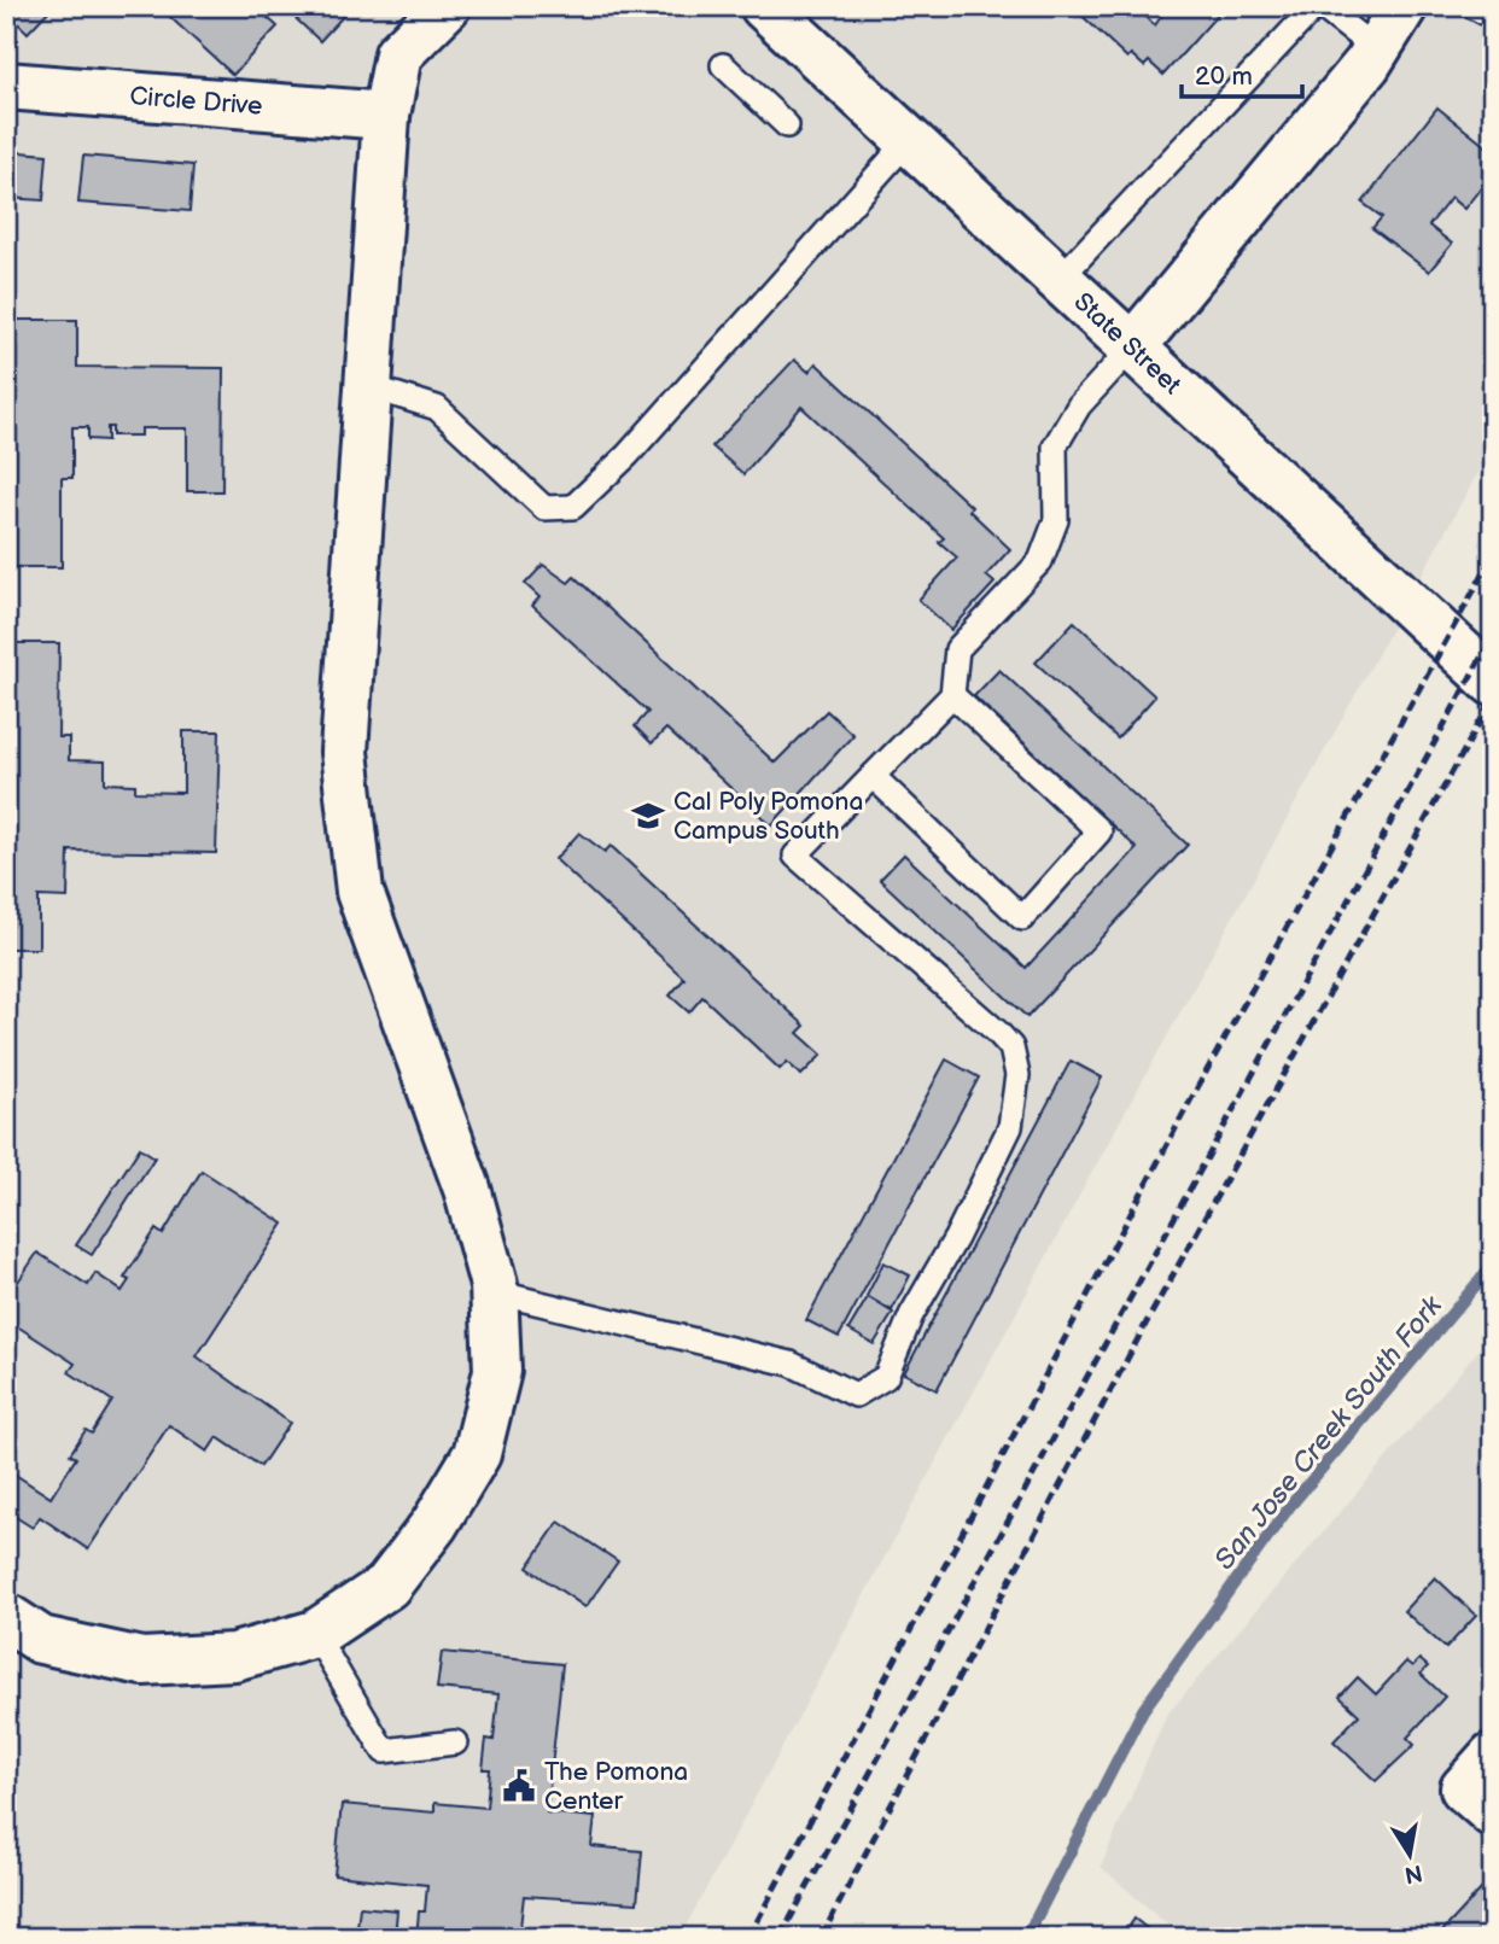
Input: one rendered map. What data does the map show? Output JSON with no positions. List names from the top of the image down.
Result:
{
  "streets": {
    "street": ["Circle Drive", "State Street"]
  },
  "water": ["San Jose Creek South Fork"],
  "places": {
    "school or university": ["Cal Poly Pomona Campus South"],
    "public building": ["The Pomona Center"]
  },
  "scale_bar": "20 m",
  "north": "bottom"
}
